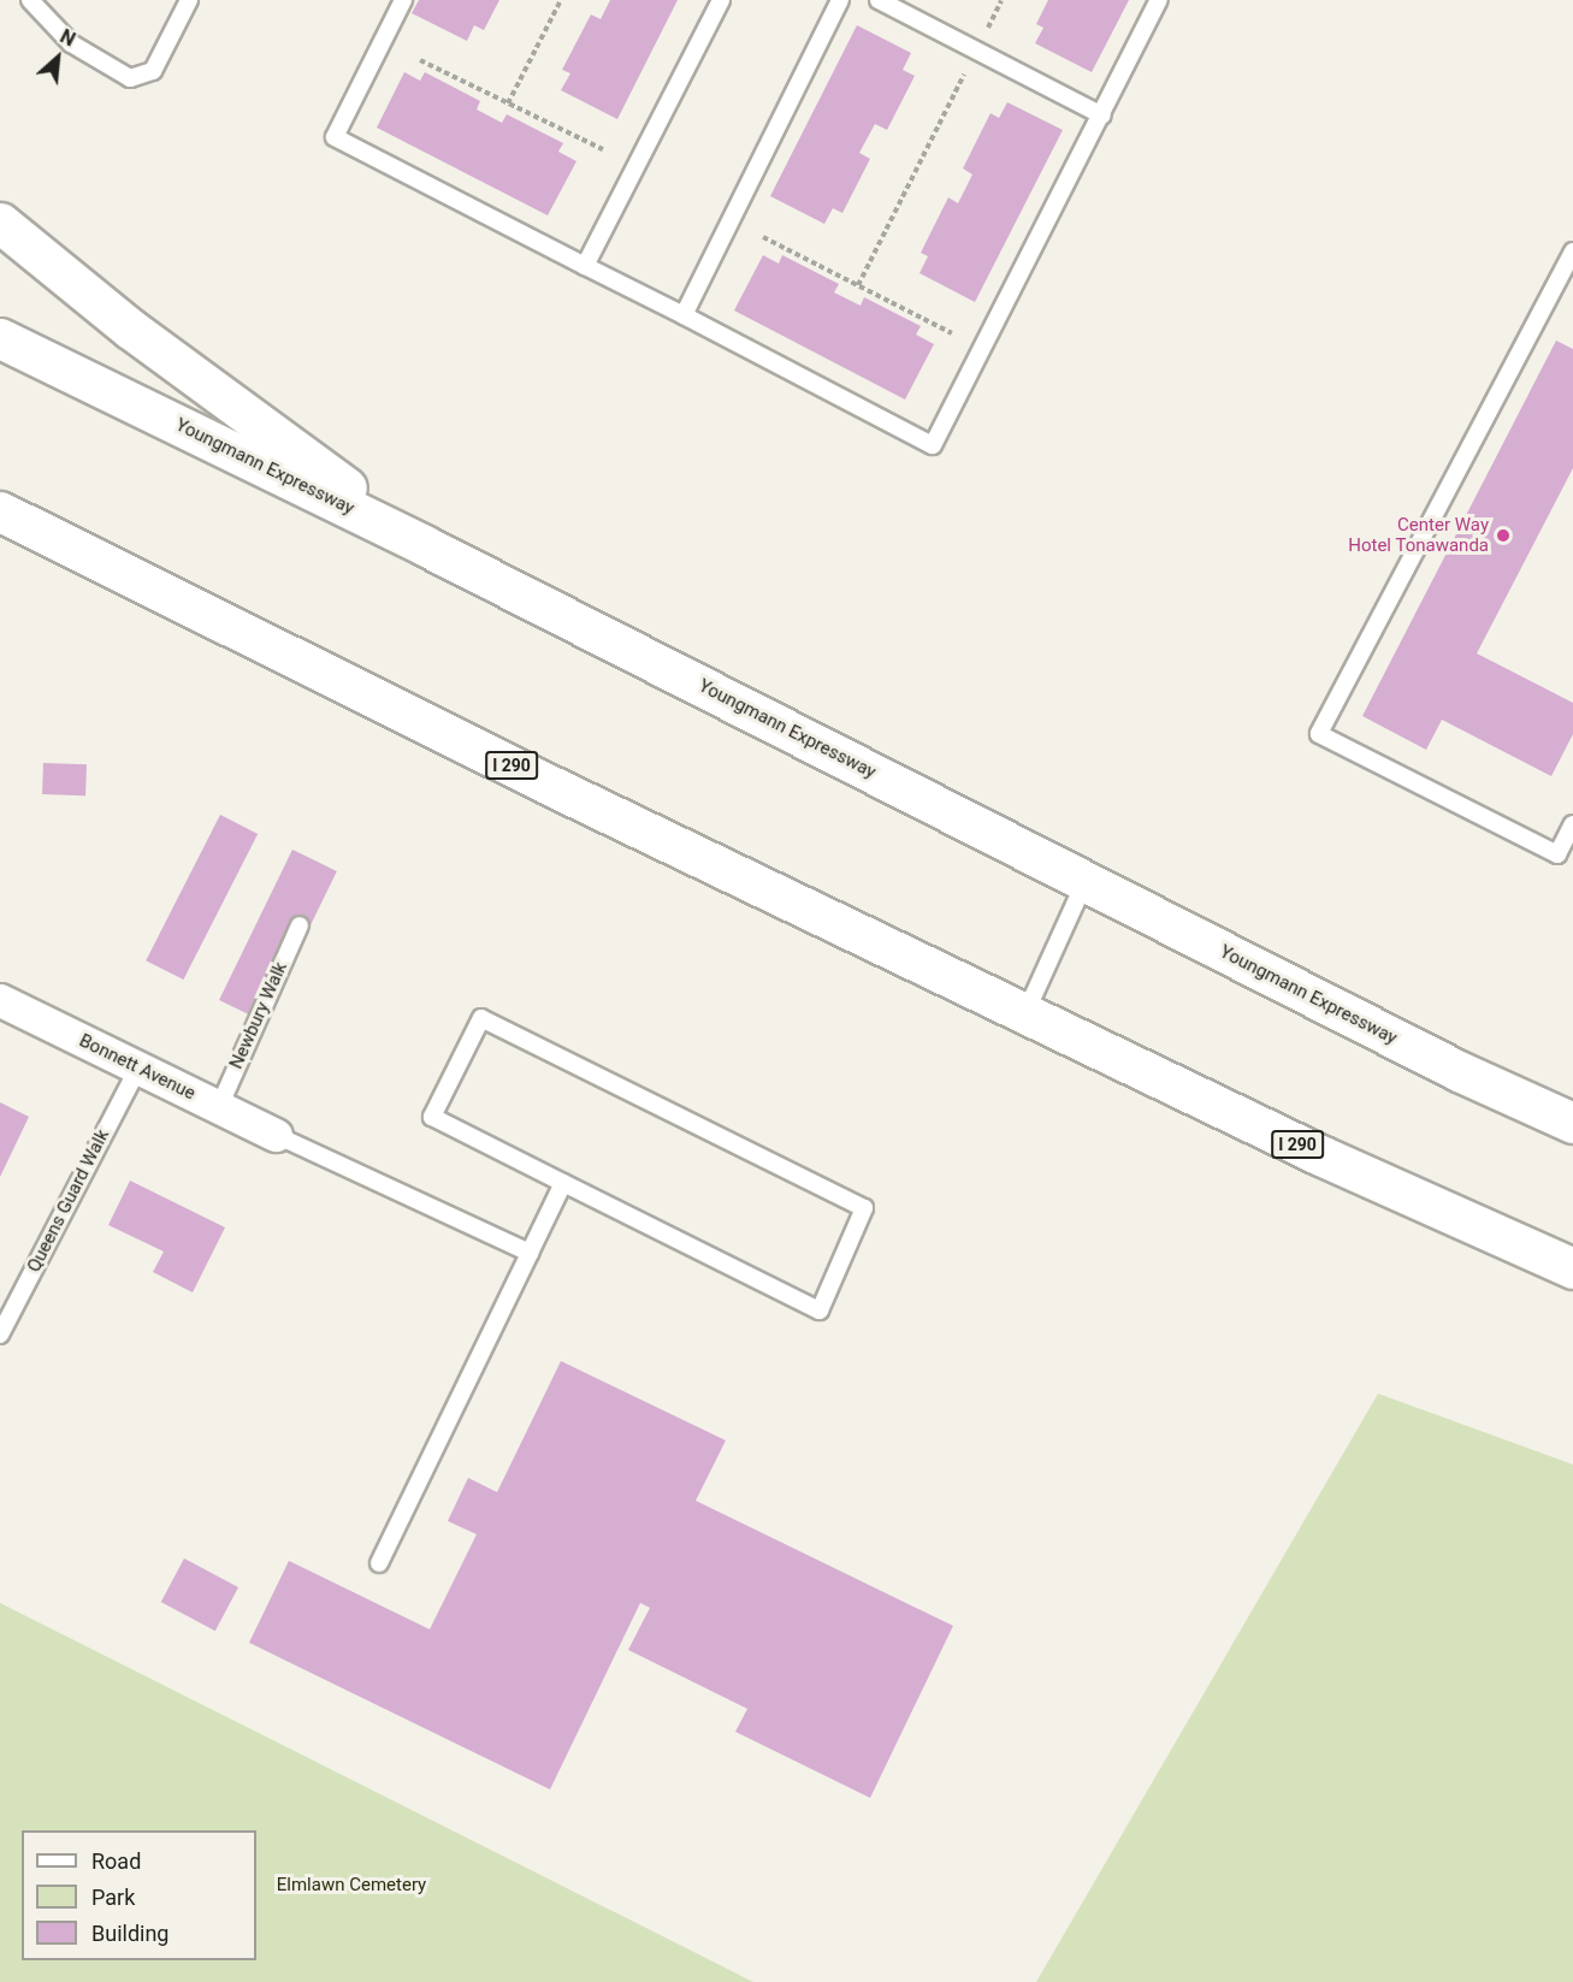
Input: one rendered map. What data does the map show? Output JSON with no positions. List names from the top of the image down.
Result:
{
  "streets": {
    "highway": ["Youngmann Expressway", "I 290"],
    "street": ["Bonnett Avenue"],
    "lane": ["Newbury Walk", "Queens Guard Walk"]
  },
  "crossings": [
    ["Newbury Walk", "Bonnett Avenue"],
    ["Bonnett Avenue", "Queens Guard Walk"]
  ],
  "parks": ["Elmlawn Cemetery"],
  "places": ["Center Way Hotel Tonawanda"],
  "legend": ["Road", "Park", "Building"],
  "north": "top right"
}
